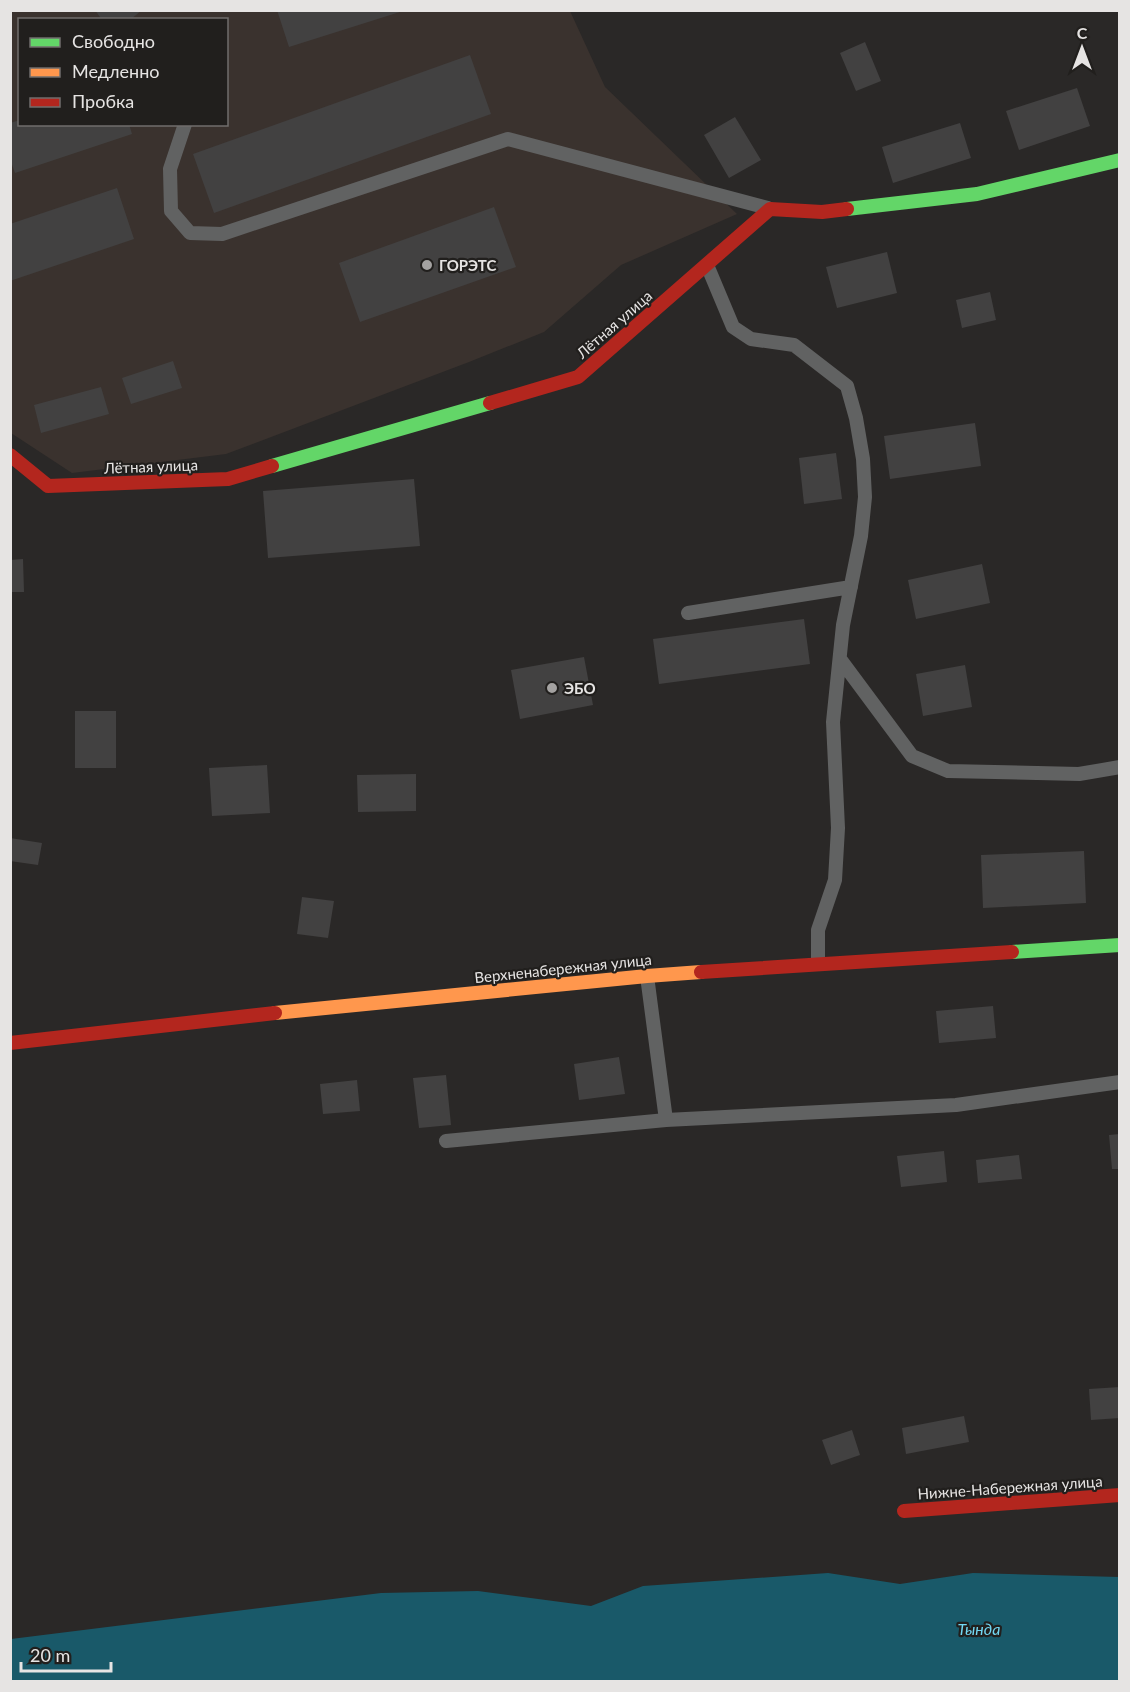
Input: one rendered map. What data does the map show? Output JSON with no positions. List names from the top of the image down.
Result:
{
  "streets": {
    "street": ["Лётная улица", "Верхненабережная улица", "Нижне-Набережная улица"]
  },
  "water": ["Тында"],
  "places": ["ГОРЭТС", "ЭБО"],
  "legend": ["Свободно", "Медленно", "Пробка"],
  "scale_bar": "20 m",
  "north": "top"
}
